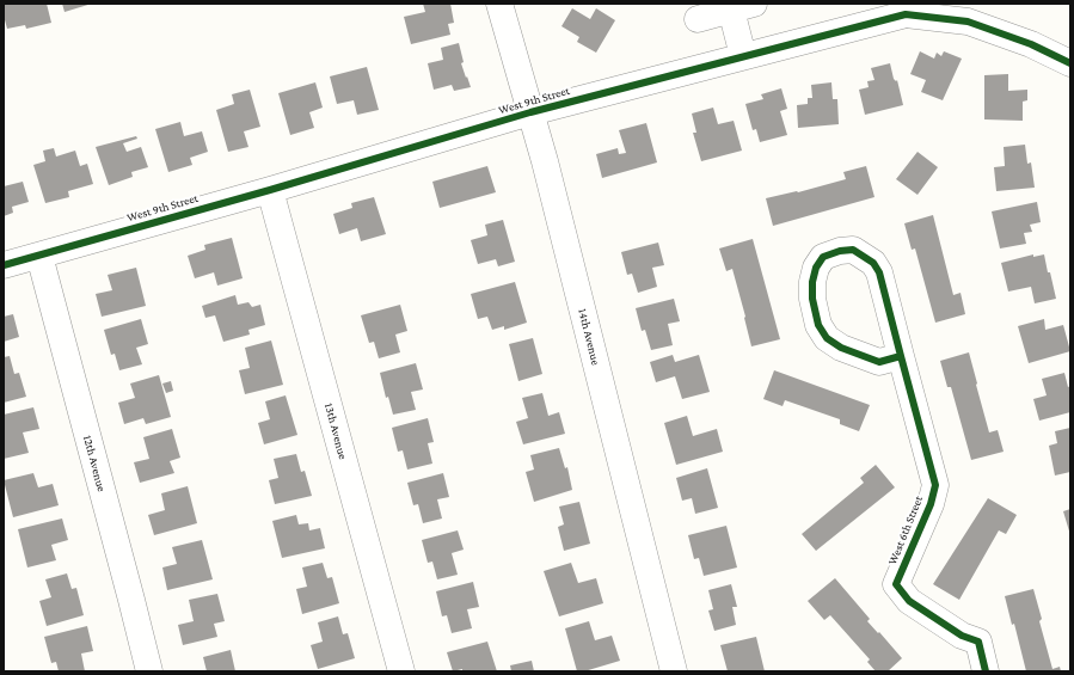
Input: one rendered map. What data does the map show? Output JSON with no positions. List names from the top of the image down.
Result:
{
  "streets": {
    "street": [
      "West 9th Street",
      "14th Avenue",
      "13th Avenue",
      "12th Avenue",
      "West 6th Street"
    ]
  },
  "crossings": [
    ["West 9th Street", "14th Avenue"],
    ["West 9th Street", "13th Avenue"],
    ["West 9th Street", "12th Avenue"]
  ]
}
